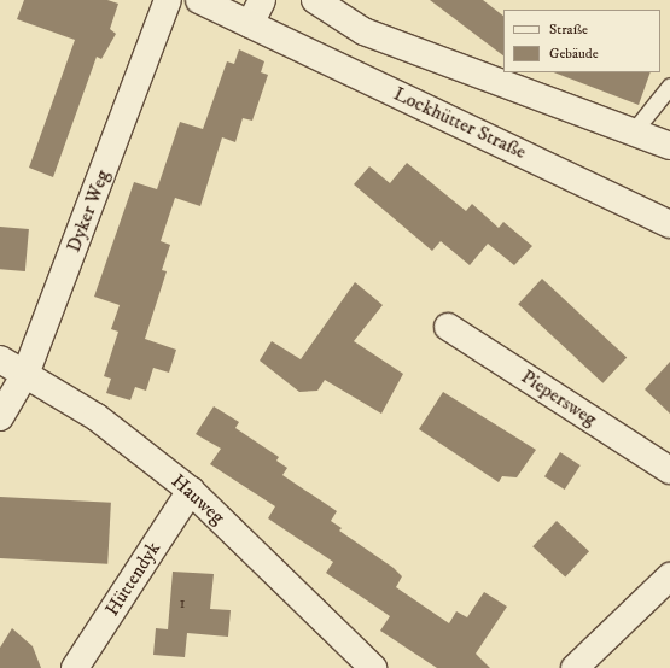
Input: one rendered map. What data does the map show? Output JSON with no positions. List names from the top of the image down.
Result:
{
  "streets": {
    "street": [
      "Lockhütter Straße",
      "Dyker Weg",
      "Piepersweg",
      "Hauweg",
      "Hüttendyk"
    ]
  },
  "crossings": [
    ["Dyker Weg", "Hauweg"],
    ["Hauweg", "Hüttendyk"]
  ],
  "house_numbers": ["1"],
  "legend": ["Straße", "Gebäude"]
}
